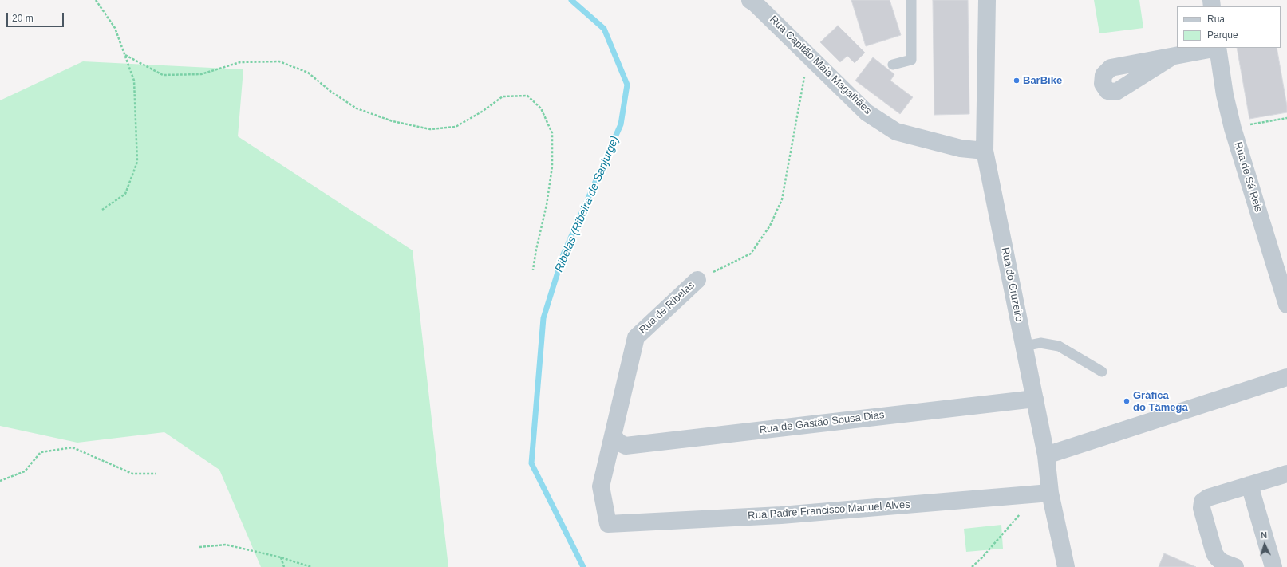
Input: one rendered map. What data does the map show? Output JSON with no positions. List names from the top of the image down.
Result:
{
  "streets": {
    "street": [
      "Rua Capitão Maia Magalhães",
      "Rua de Sá Reis",
      "Rua do Cruzeiro",
      "Rua de Ribelas",
      "Rua de Gastão Sousa Dias",
      "Rua Padre Francisco Manuel Alves"
    ]
  },
  "crossings": [
    ["Rua Capitão Maia Magalhães", "Rua do Cruzeiro"],
    ["Rua Capitão Maia Magalhães", "Rua de Ribelas"],
    ["Rua do Cruzeiro", "Rua de Gastão Sousa Dias"],
    ["Rua do Cruzeiro", "Rua Padre Francisco Manuel Alves"],
    ["Rua de Ribelas", "Rua de Gastão Sousa Dias"],
    ["Rua de Ribelas", "Rua Padre Francisco Manuel Alves"]
  ],
  "water": ["Ribelas (Ribeira de Sanjurge)"],
  "places": ["BarBike", "Gráfica do Tâmega"],
  "legend": ["Rua", "Parque"],
  "scale_bar": "20 m",
  "north": "top"
}
